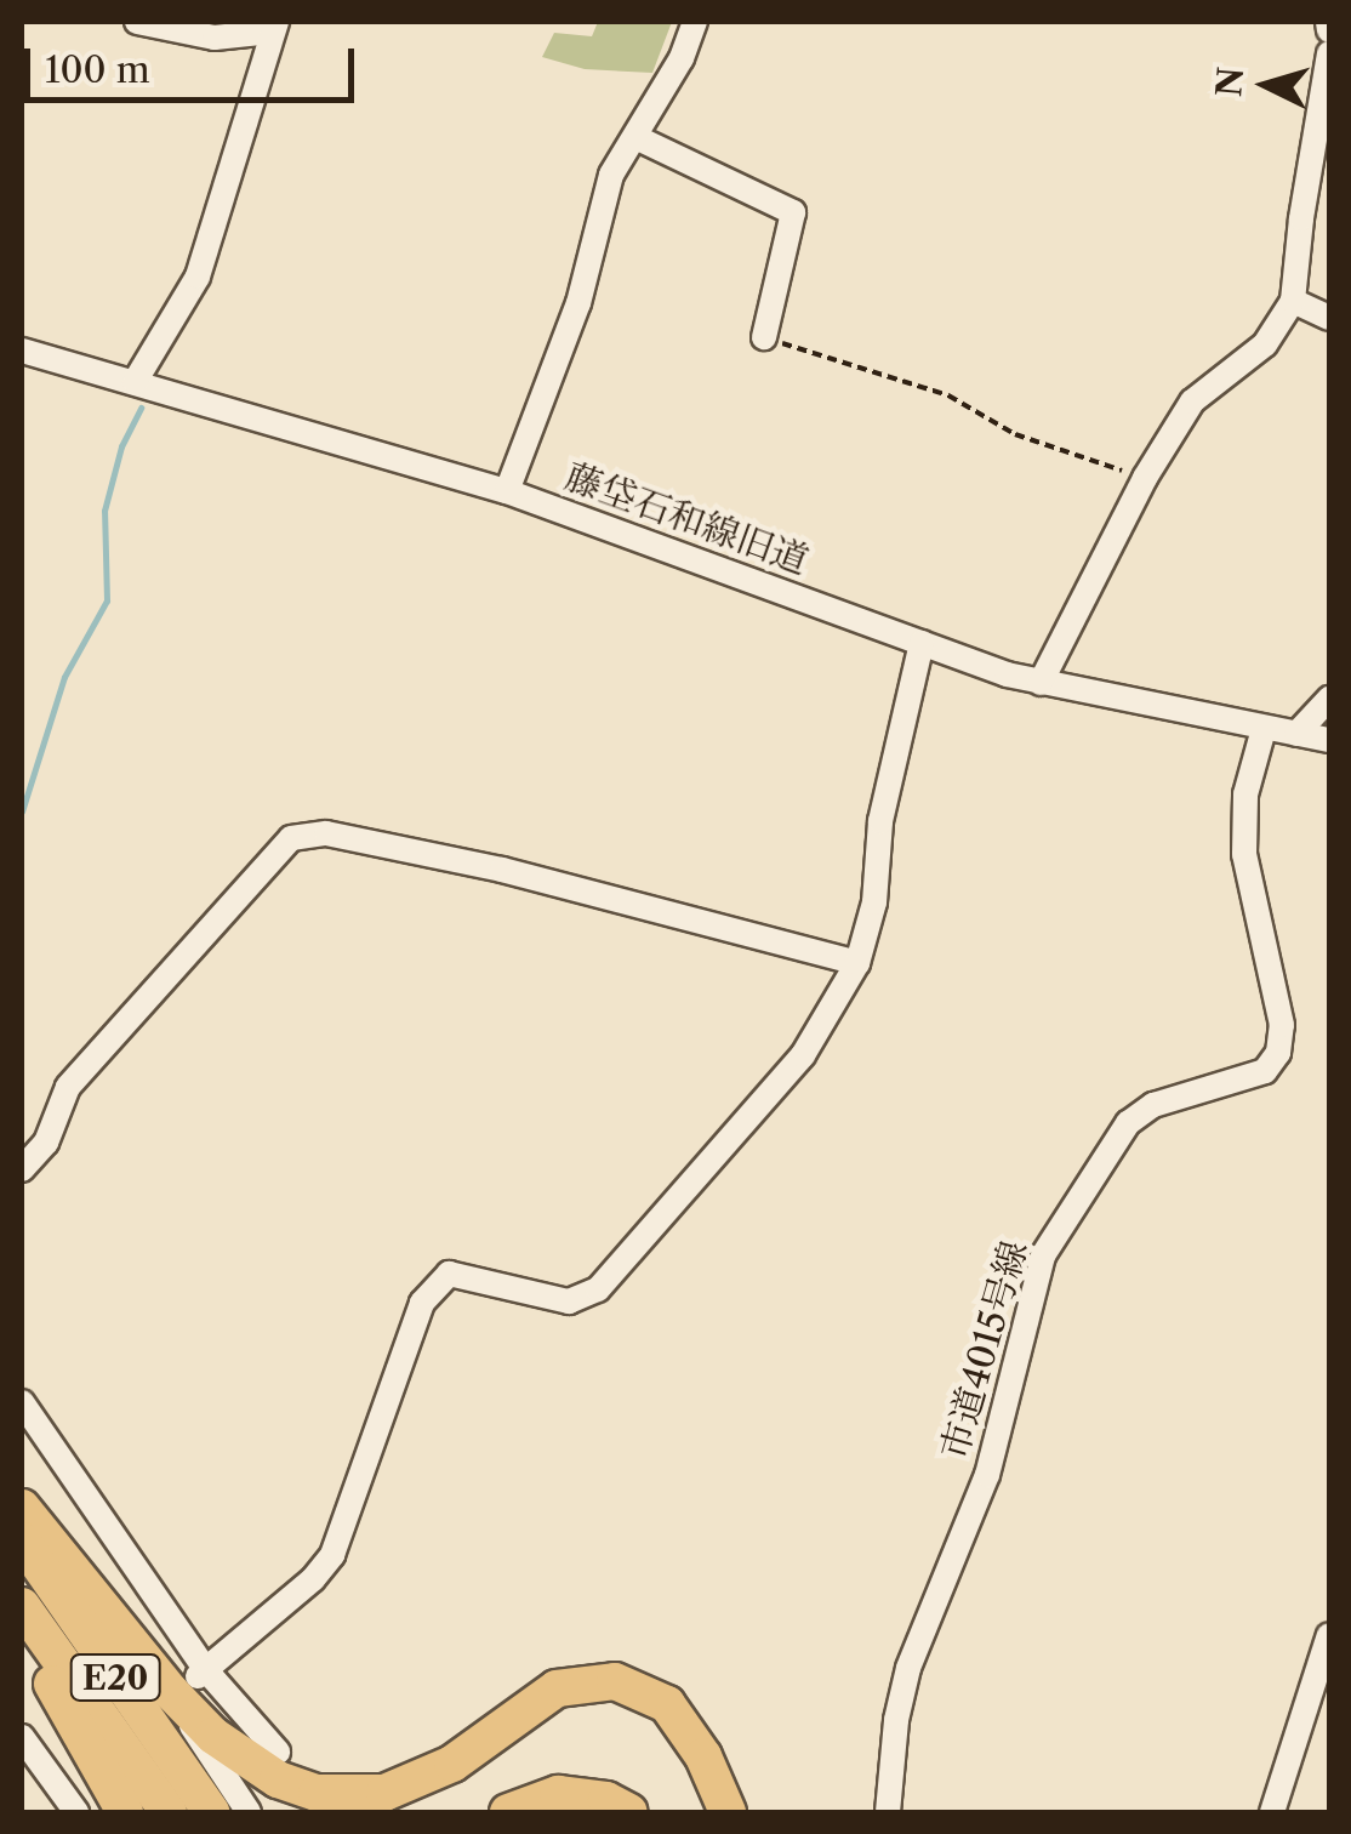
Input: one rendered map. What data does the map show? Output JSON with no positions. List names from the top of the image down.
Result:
{
  "streets": {
    "highway": ["E20"],
    "street": ["藤垈石和線旧道", "市道4015号線"]
  },
  "crossings": [
    ["藤垈石和線旧道", "市道4015号線"]
  ],
  "scale_bar": "100 m",
  "north": "left"
}
